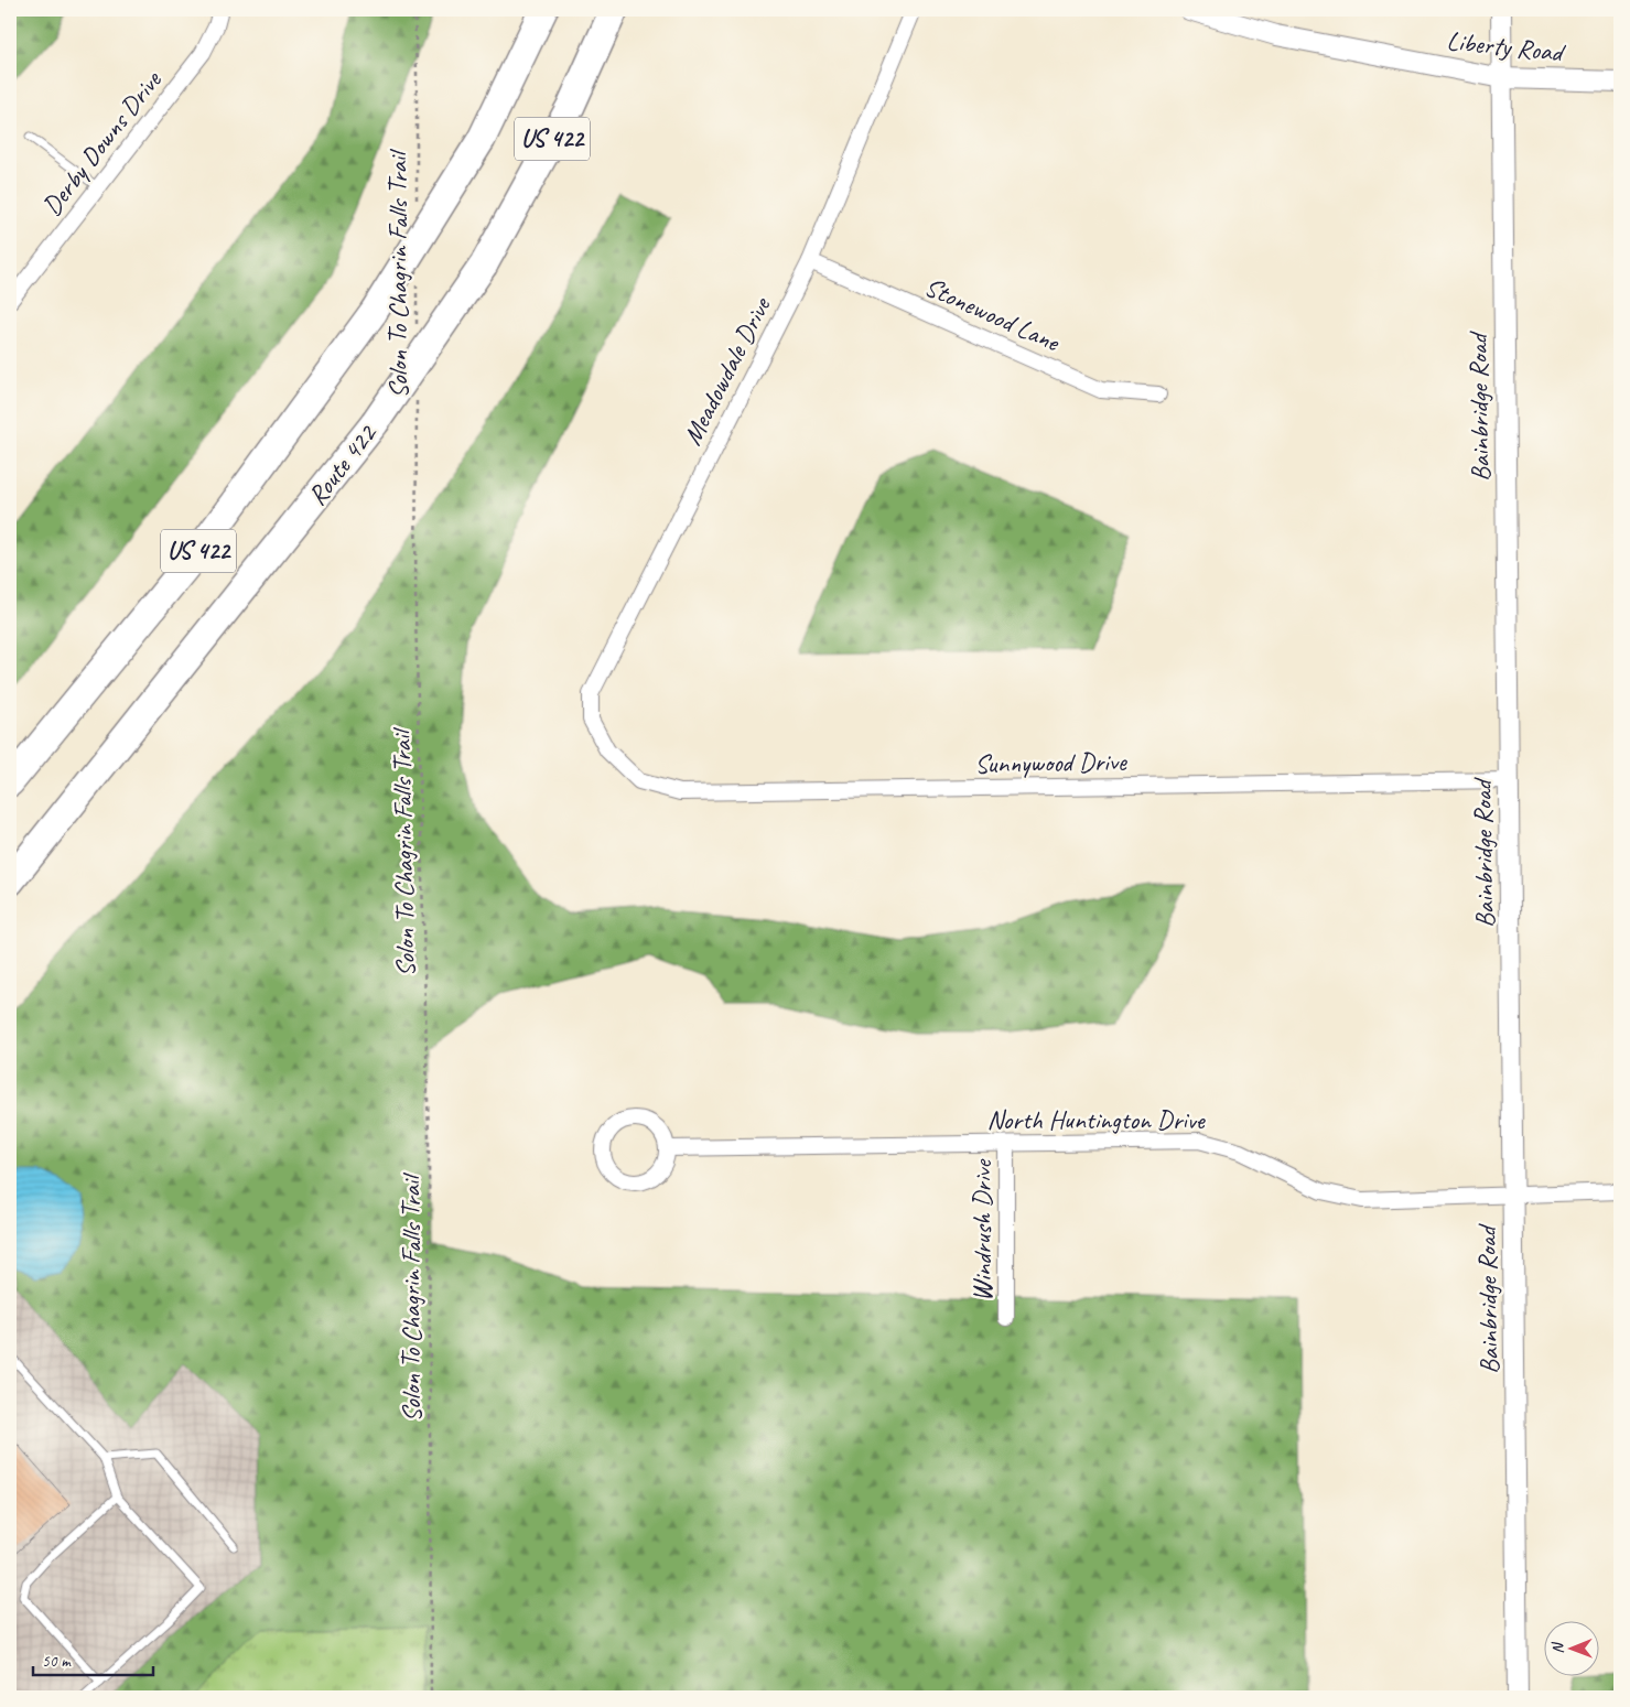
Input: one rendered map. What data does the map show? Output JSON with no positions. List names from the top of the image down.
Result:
{
  "streets": {
    "highway": ["US 422", "Route 422"],
    "street": [
      "Liberty Road",
      "Derby Downs Drive",
      "Stonewood Lane",
      "Meadowdale Drive",
      "Bainbridge Road",
      "Sunnywood Drive",
      "North Huntington Drive",
      "Windrush Drive"
    ],
    "path": ["Solon To Chagrin Falls Trail"]
  },
  "crossings": [
    ["Liberty Road", "Bainbridge Road"],
    ["Stonewood Lane", "Meadowdale Drive"],
    ["Meadowdale Drive", "Sunnywood Drive"],
    ["Bainbridge Road", "Sunnywood Drive"],
    ["Bainbridge Road", "North Huntington Drive"],
    ["North Huntington Drive", "Windrush Drive"]
  ],
  "scale_bar": "50 m",
  "north": "left"
}
